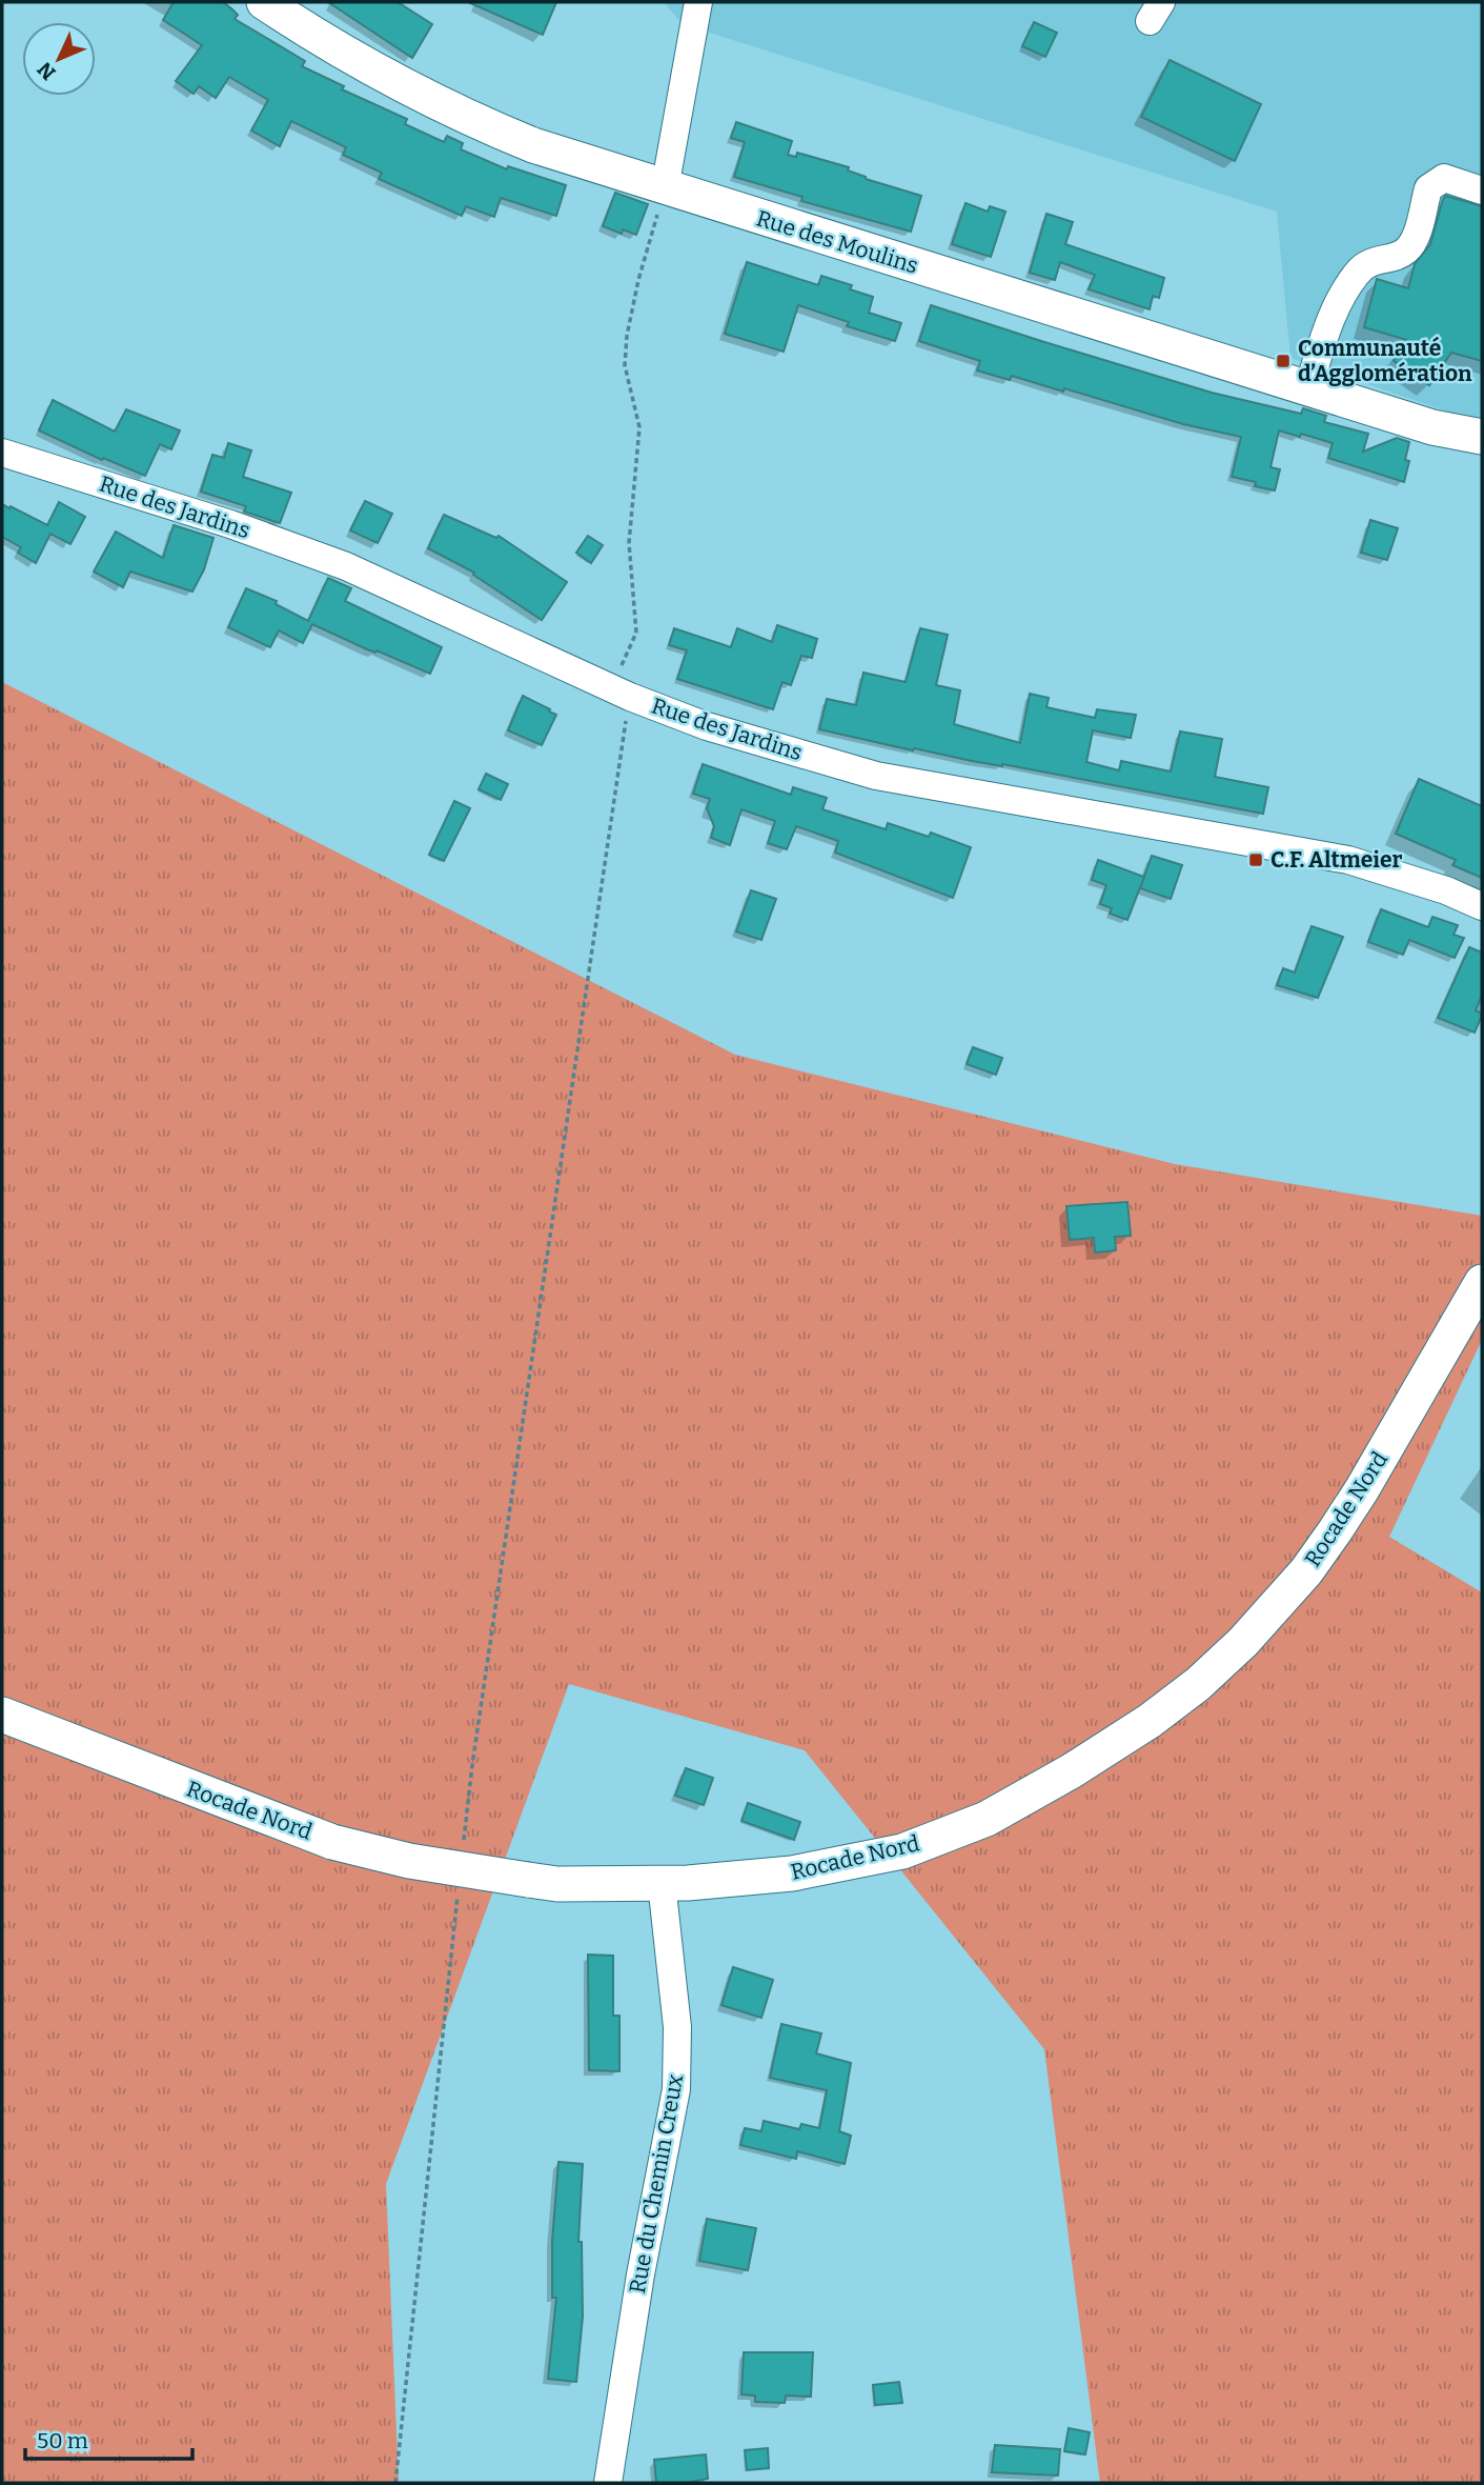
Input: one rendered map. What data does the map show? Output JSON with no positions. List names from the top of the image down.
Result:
{
  "streets": {
    "main road": ["Rue des Moulins", "Rocade Nord"],
    "street": ["Rue des Jardins", "Rue du Chemin Creux"]
  },
  "crossings": [
    ["Rocade Nord", "Rue du Chemin Creux"]
  ],
  "places": {
    "transit": ["Communauté d’Agglomération", "C.F. Altmeier"]
  },
  "scale_bar": "50 m",
  "north": "bottom left"
}
